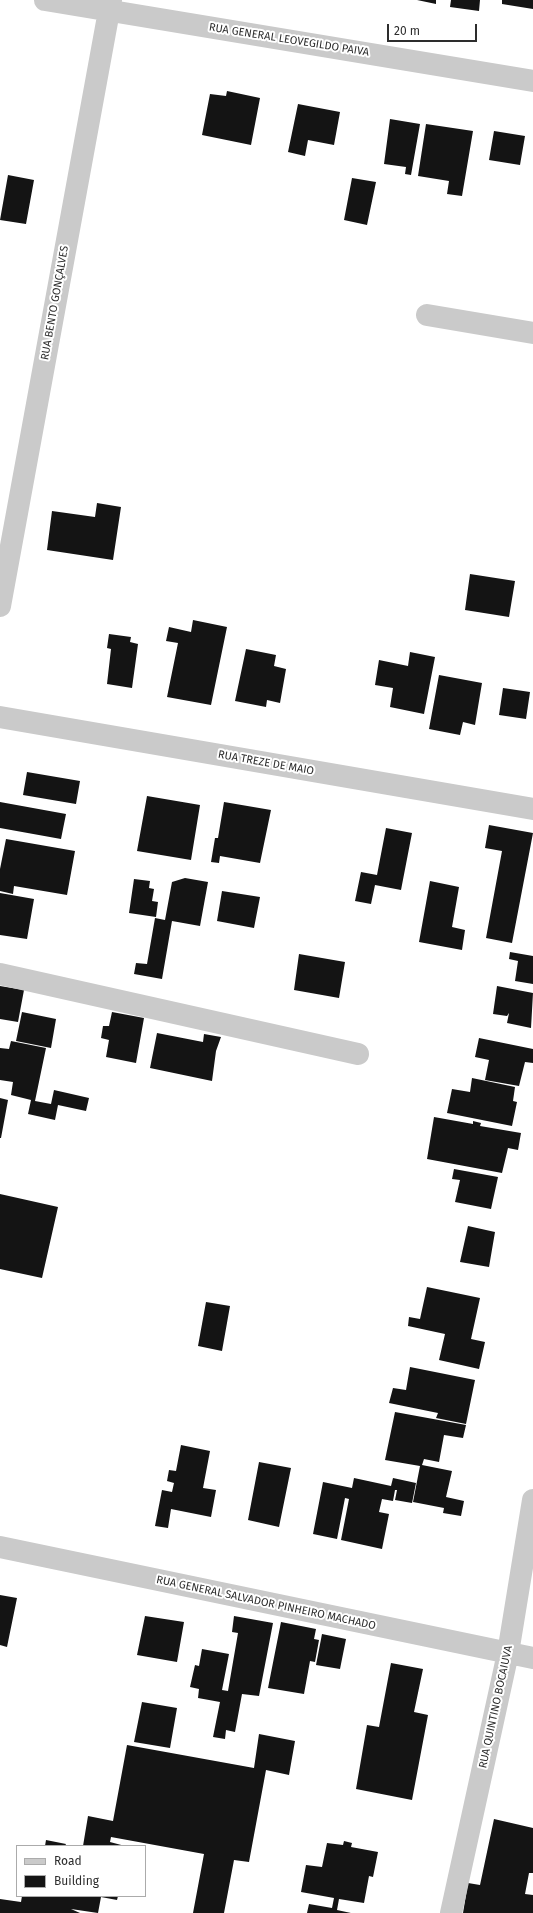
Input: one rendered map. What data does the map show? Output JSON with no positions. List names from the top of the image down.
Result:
{
  "streets": {
    "street": [
      "RUA GENERAL LEOVEGILDO PAIVA",
      "RUA BENTO GONÇALVES",
      "RUA TREZE DE MAIO",
      "RUA GENERAL SALVADOR PINHEIRO MACHADO",
      "RUA QUINTINO BOCAIUVA"
    ]
  },
  "crossings": [
    ["RUA GENERAL LEOVEGILDO PAIVA", "RUA BENTO GONÇALVES"],
    ["RUA GENERAL SALVADOR PINHEIRO MACHADO", "RUA QUINTINO BOCAIUVA"]
  ],
  "legend": ["Road", "Building"],
  "scale_bar": "20 m"
}
